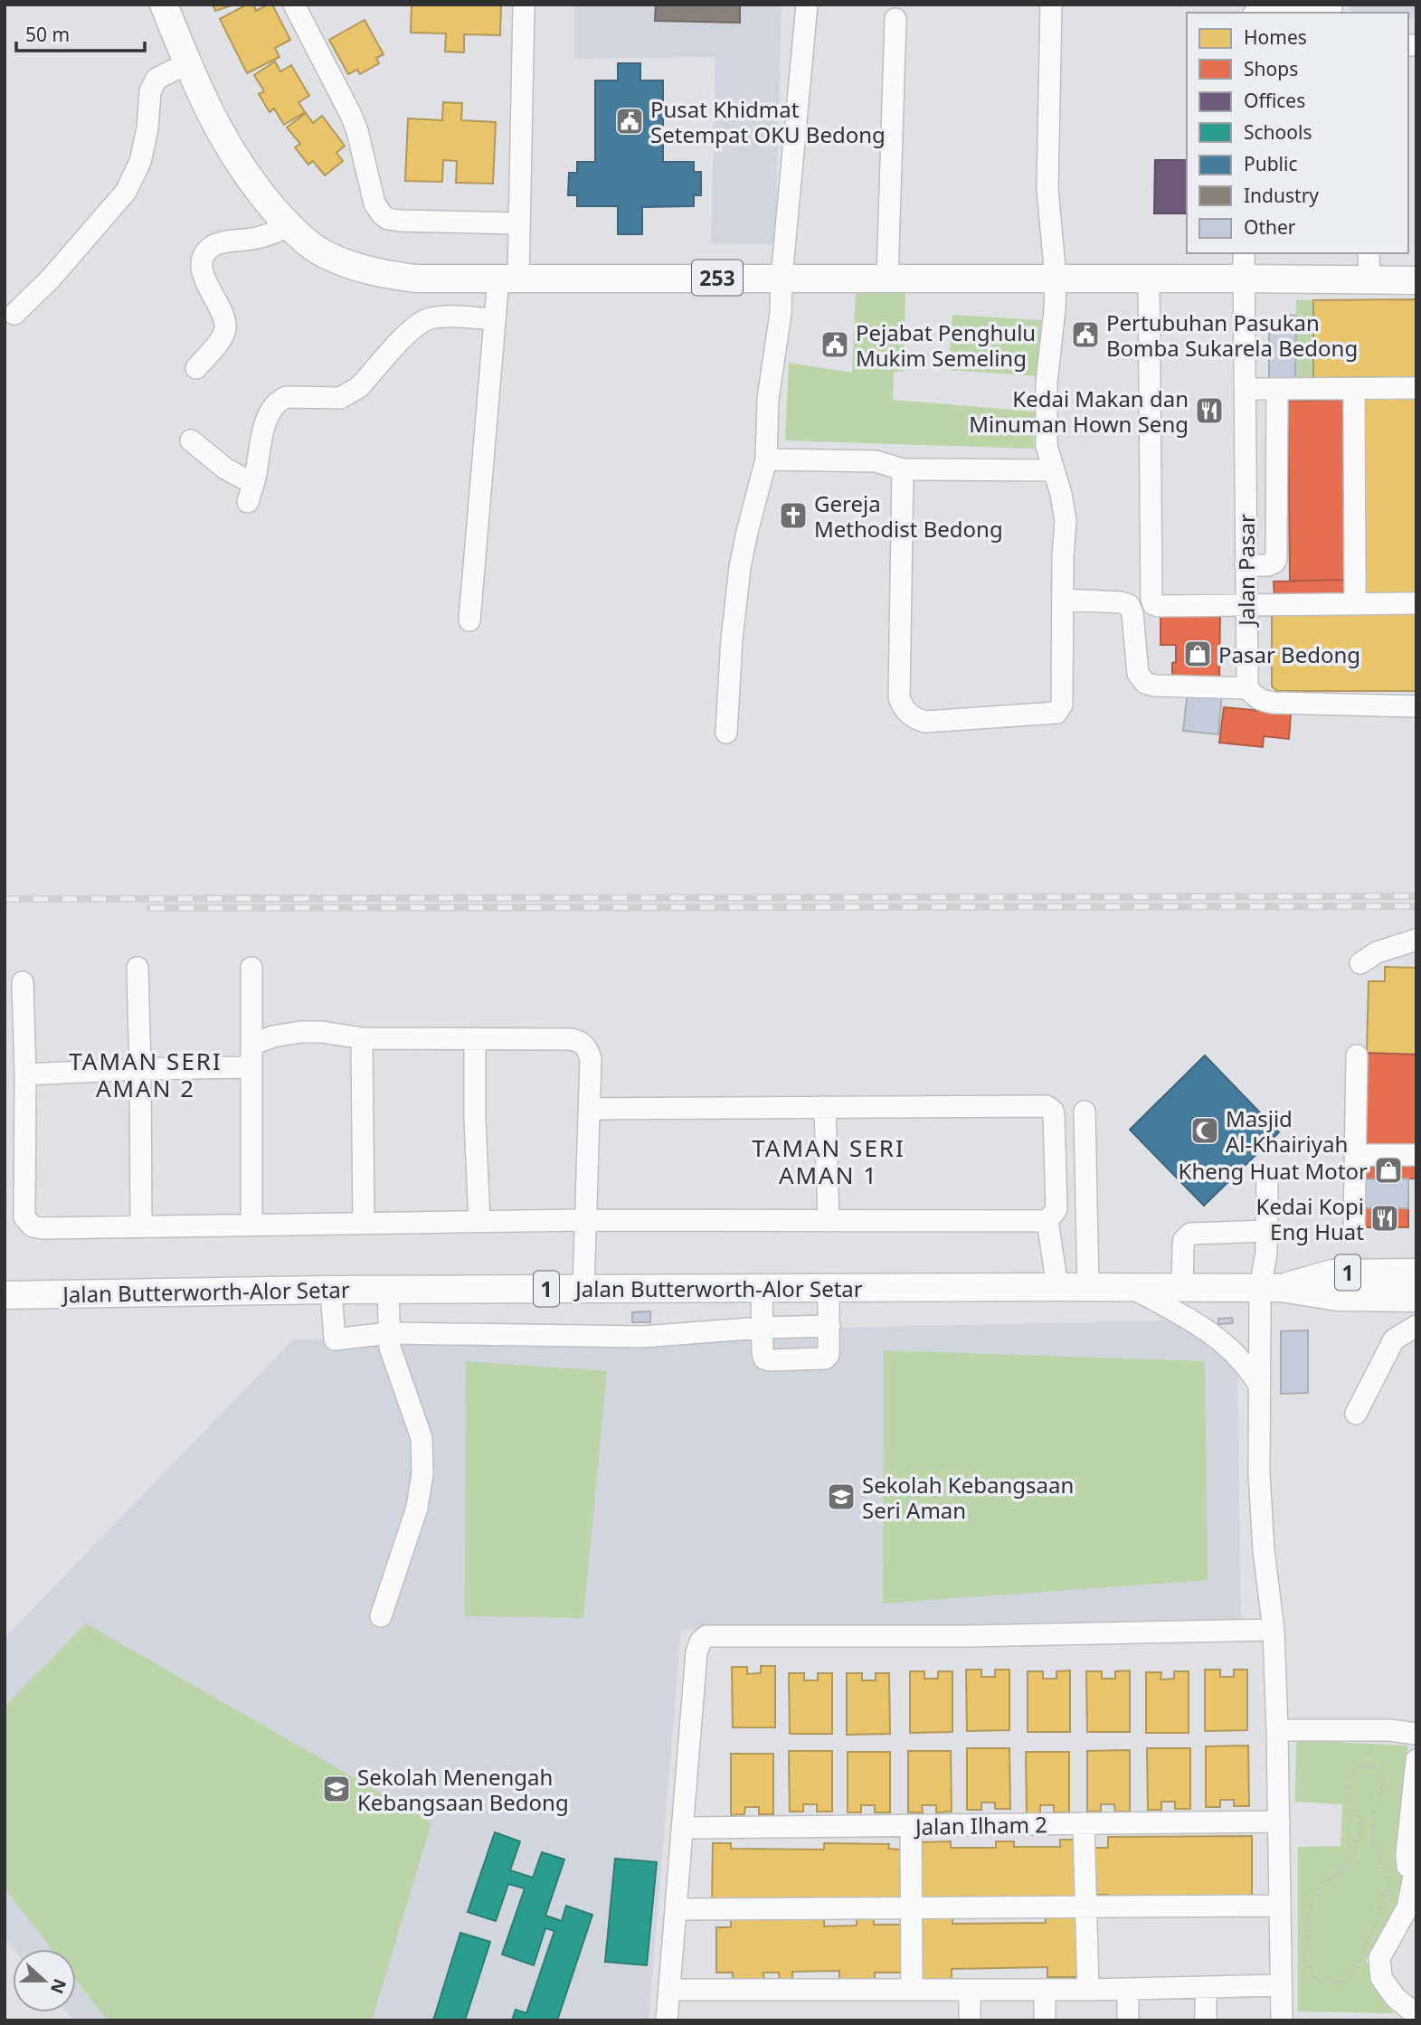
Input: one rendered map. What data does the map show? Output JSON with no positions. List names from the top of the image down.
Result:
{
  "streets": {
    "main road": ["253", "1", "Jalan Butterworth-Alor Setar"],
    "street": ["Jalan Pasar", "Jalan Ilham 2"]
  },
  "crossings": [
    ["253", "Jalan Pasar"]
  ],
  "districts": ["TAMAN SERI AMAN 2", "TAMAN SERI AMAN 1"],
  "places": {
    "public building": ["Pusat Khidmat Setempat OKU Bedong", "Pertubuhan Pasukan Bomba Sukarela Bedong", "Pejabat Penghulu Mukim Semeling"],
    "restaurant": ["Kedai Makan dan Minuman Hown Seng", "Kedai Kopi Eng Huat"],
    "church": ["Gereja Methodist Bedong"],
    "shop": ["Pasar Bedong", "Kheng Huat Motor"],
    "mosque": ["Masjid Al-Khairiyah"],
    "school or university": ["Sekolah Kebangsaan Seri Aman", "Sekolah Menengah Kebangsaan Bedong"]
  },
  "legend": [
    "Homes",
    "Shops",
    "Offices",
    "Schools",
    "Public",
    "Industry",
    "Other"
  ],
  "scale_bar": "50 m",
  "north": "right"
}
